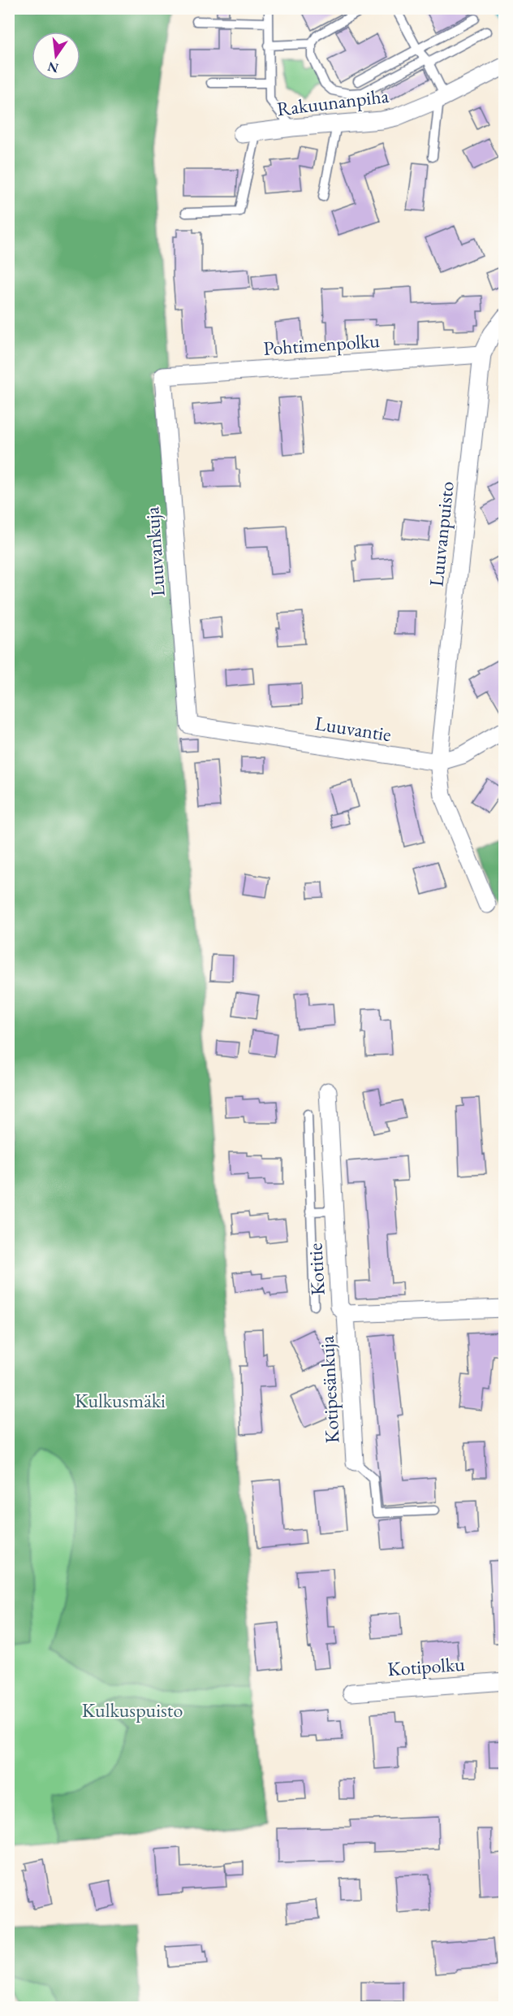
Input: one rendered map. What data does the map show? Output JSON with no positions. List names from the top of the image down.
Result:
{
  "streets": {
    "street": [
      "Rakuunanpiha",
      "Pohtimenpolku",
      "Luuvanpuisto",
      "Luuvankuja",
      "Luuvantie",
      "Kotitie",
      "Kotipesänkuja",
      "Kotipolku"
    ]
  },
  "crossings": [
    ["Pohtimenpolku", "Luuvanpuisto"],
    ["Pohtimenpolku", "Luuvankuja"],
    ["Luuvanpuisto", "Luuvantie"],
    ["Luuvankuja", "Luuvantie"],
    ["Kotitie", "Kotipesänkuja"]
  ],
  "parks": ["Kulkusmäki", "Kulkuspuisto"],
  "north": "bottom"
}
